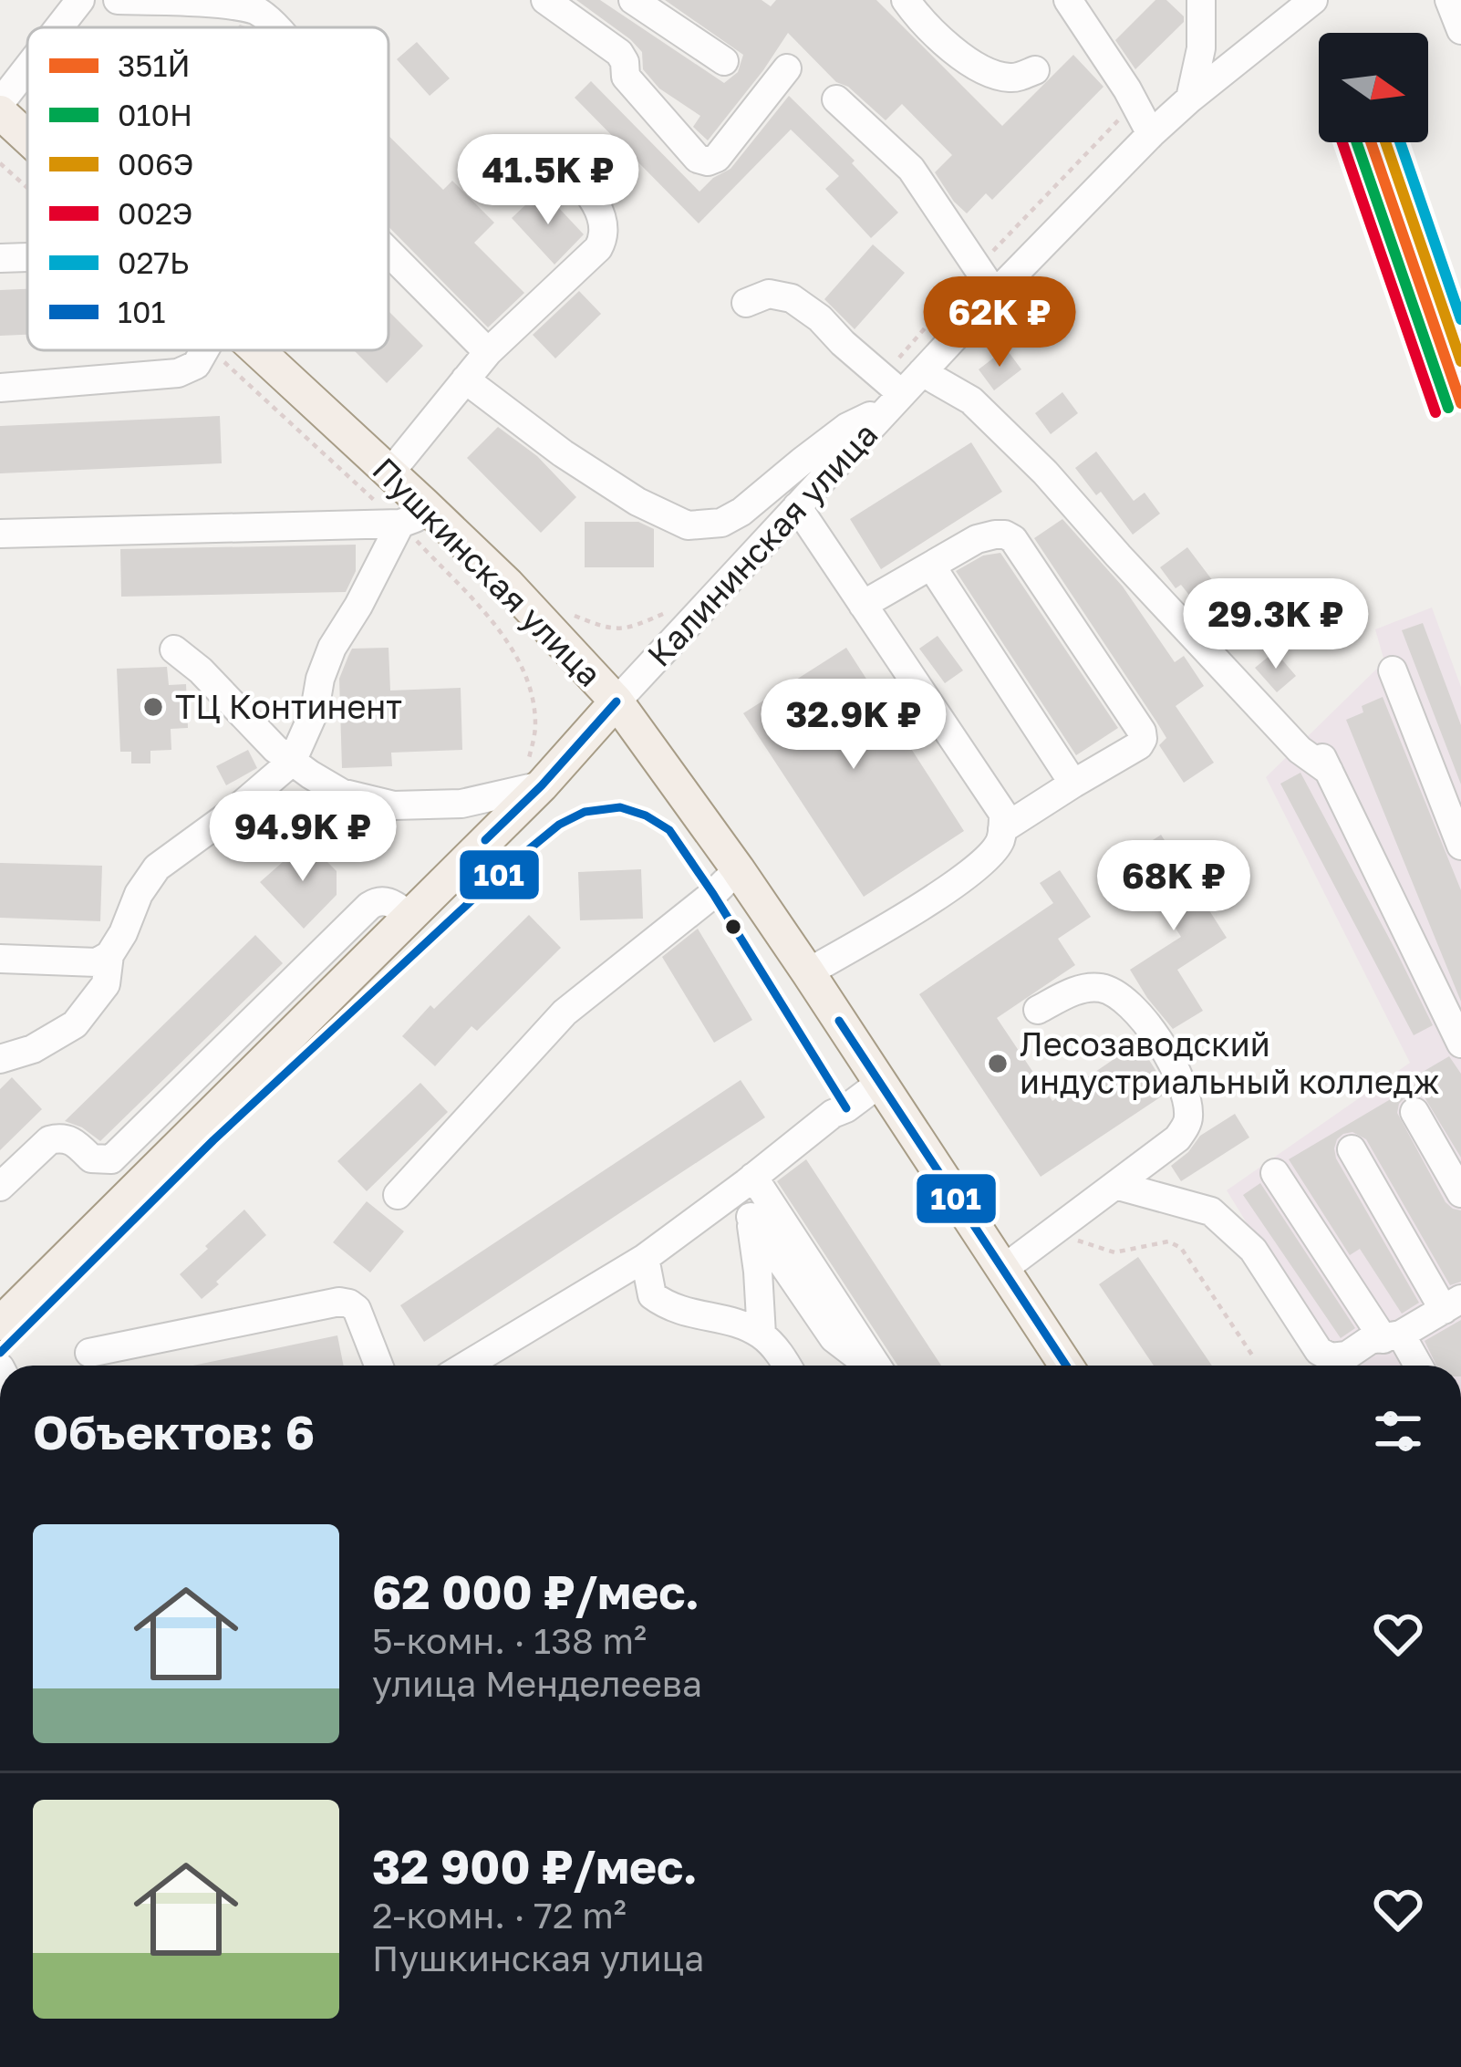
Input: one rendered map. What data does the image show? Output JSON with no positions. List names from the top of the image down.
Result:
{
  "streets": {
    "main road": ["Калининская улица", "Пушкинская улица"]
  },
  "crossings": [
    ["Калининская улица", "Пушкинская улица"]
  ],
  "places": ["ТЦ Континент", "Лесозаводский индустриальный колледж"],
  "lines": [
    "transit line 351Й",
    "transit line 010Н",
    "transit line 006Э",
    "transit line 002Э",
    "transit line 027Ь",
    "transit line 101"
  ],
  "legend": [
    "351Й",
    "010Н",
    "006Э",
    "002Э",
    "027Ь",
    "101"
  ],
  "north": "right",
  "page": {
    "price": [
      "41.5K ₽",
      "62K ₽",
      "29.3K ₽",
      "32.9K ₽",
      "94.9K ₽",
      "68K ₽"
    ],
    "heading": "Объектов: 6",
    "list": [
      {
        "name": "62 000 ₽/мес.",
        "note": "5-комн. · 138 m² · улица Менделеева"
      },
      {
        "name": "32 900 ₽/мес.",
        "note": "2-комн. · 72 m² · Пушкинская улица"
      }
    ]
  }
}
